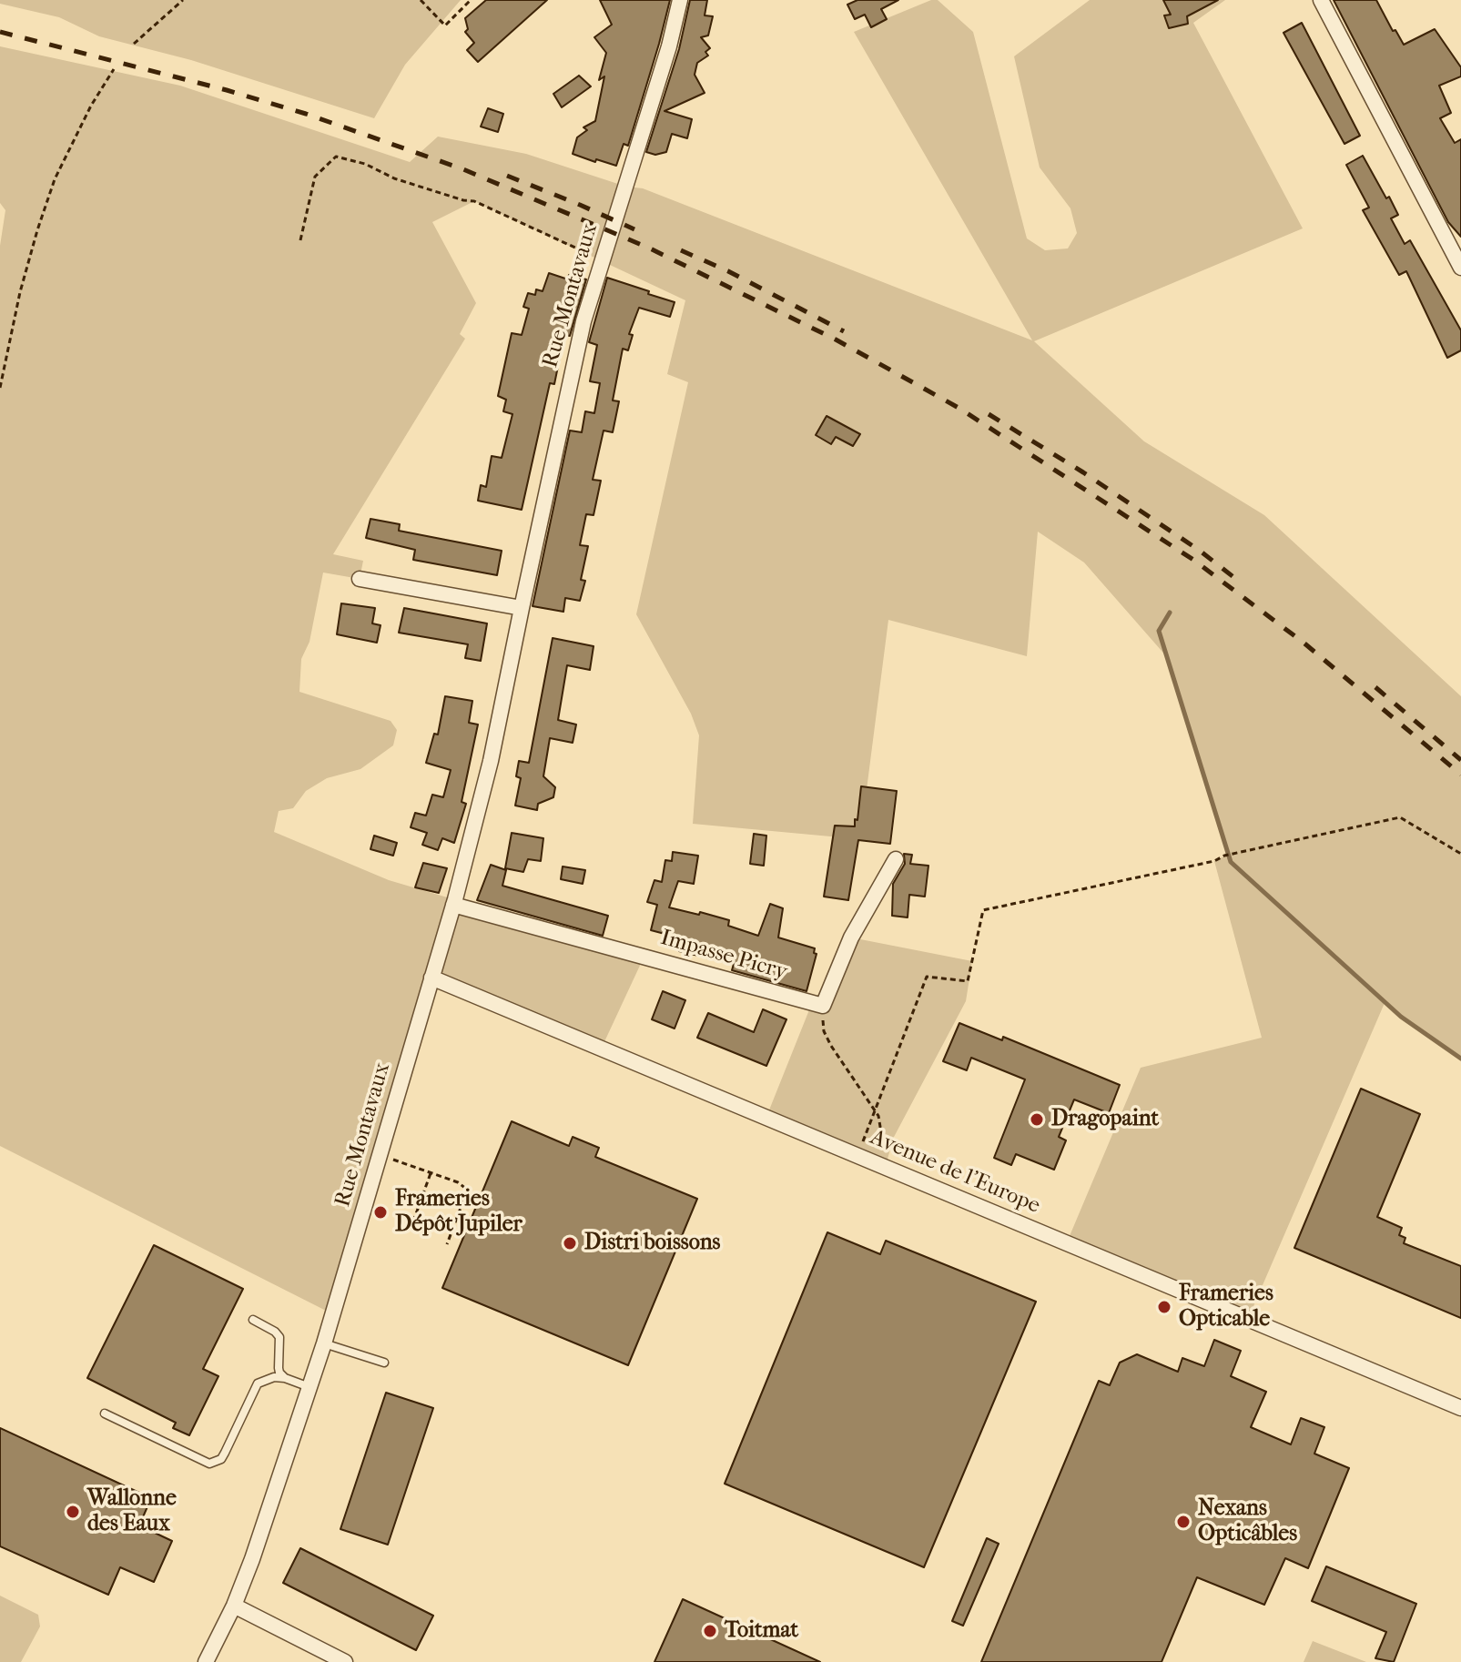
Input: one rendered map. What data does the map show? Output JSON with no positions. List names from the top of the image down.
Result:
{
  "streets": {
    "street": ["Rue Montavaux", "Impasse Picry", "Avenue de l'Europe"]
  },
  "crossings": [
    ["Rue Montavaux", "Impasse Picry"],
    ["Rue Montavaux", "Avenue de l'Europe"]
  ],
  "places": [
    "Dragopaint",
    "Frameries Dépôt Jupiler",
    "Distri boissons",
    "Frameries Opticable",
    "Wallonne des Eaux",
    "Nexans Opticâbles",
    "Toitmat"
  ]
}
